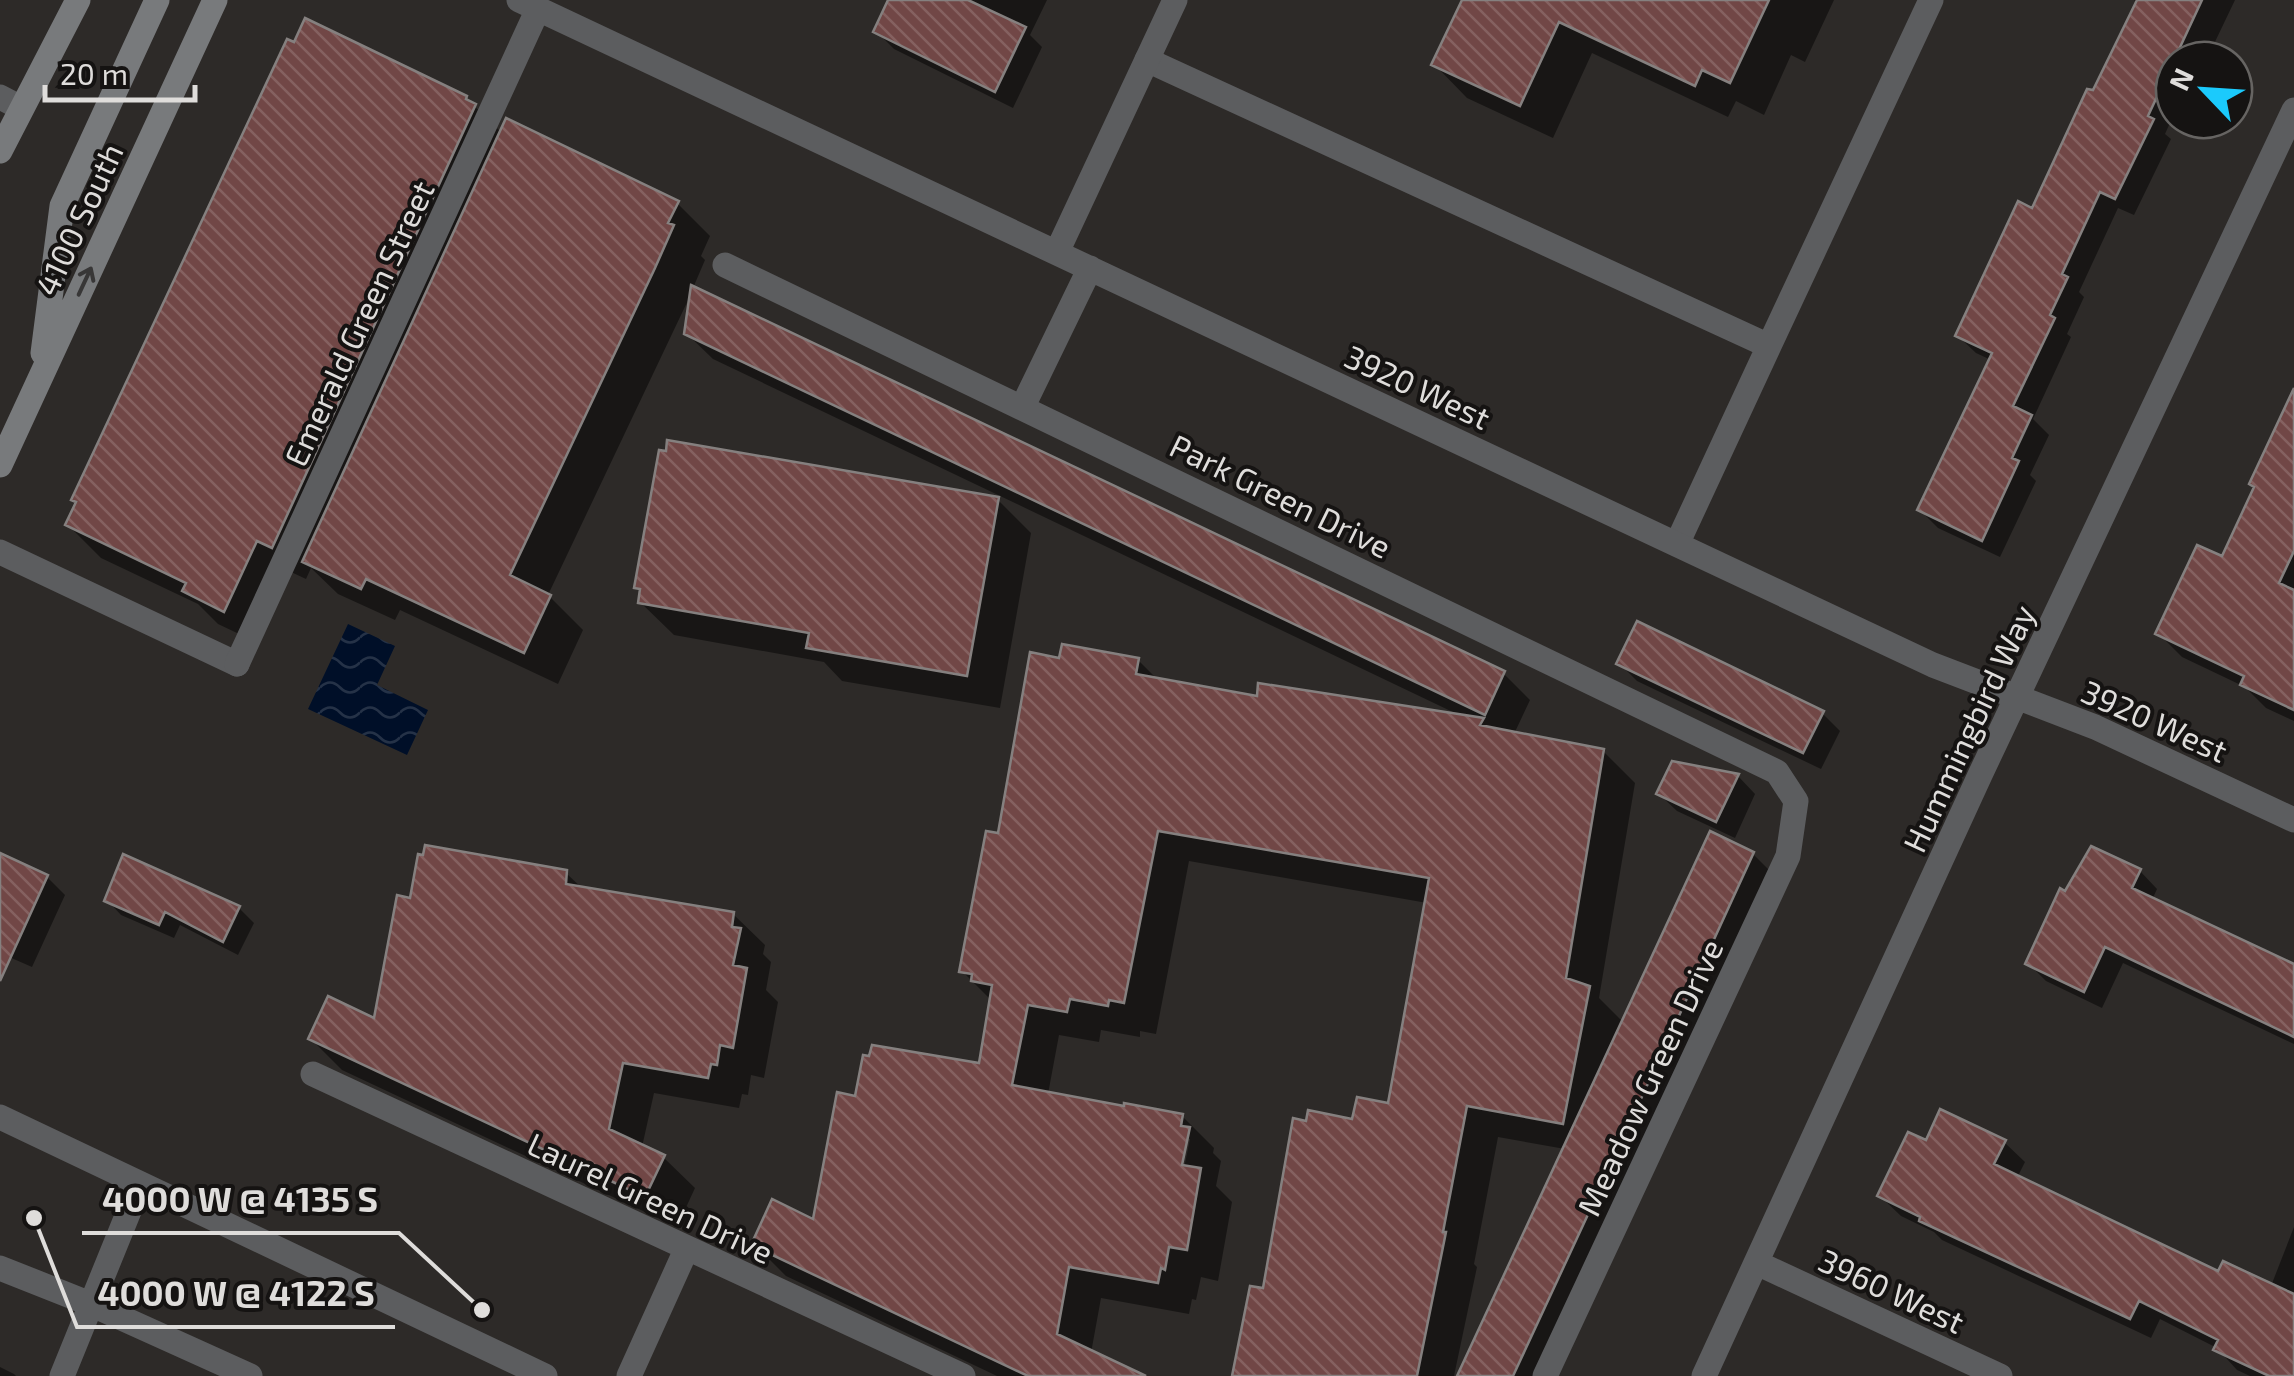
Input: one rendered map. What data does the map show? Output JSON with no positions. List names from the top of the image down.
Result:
{
  "streets": {
    "main road": ["4100 South"],
    "street": [
      "Emerald Green Street",
      "3920 West",
      "Park Green Drive",
      "Hummingbird Way",
      "Meadow Green Drive",
      "Laurel Green Drive",
      "3960 West"
    ]
  },
  "crossings": [
    ["Emerald Green Street", "3920 West"],
    ["3920 West", "Hummingbird Way"],
    ["Park Green Drive", "Meadow Green Drive"],
    ["Hummingbird Way", "3960 West"]
  ],
  "places": ["4000 W @ 4122 S", "4000 W @ 4135 S"],
  "scale_bar": "20 m",
  "north": "top left"
}
